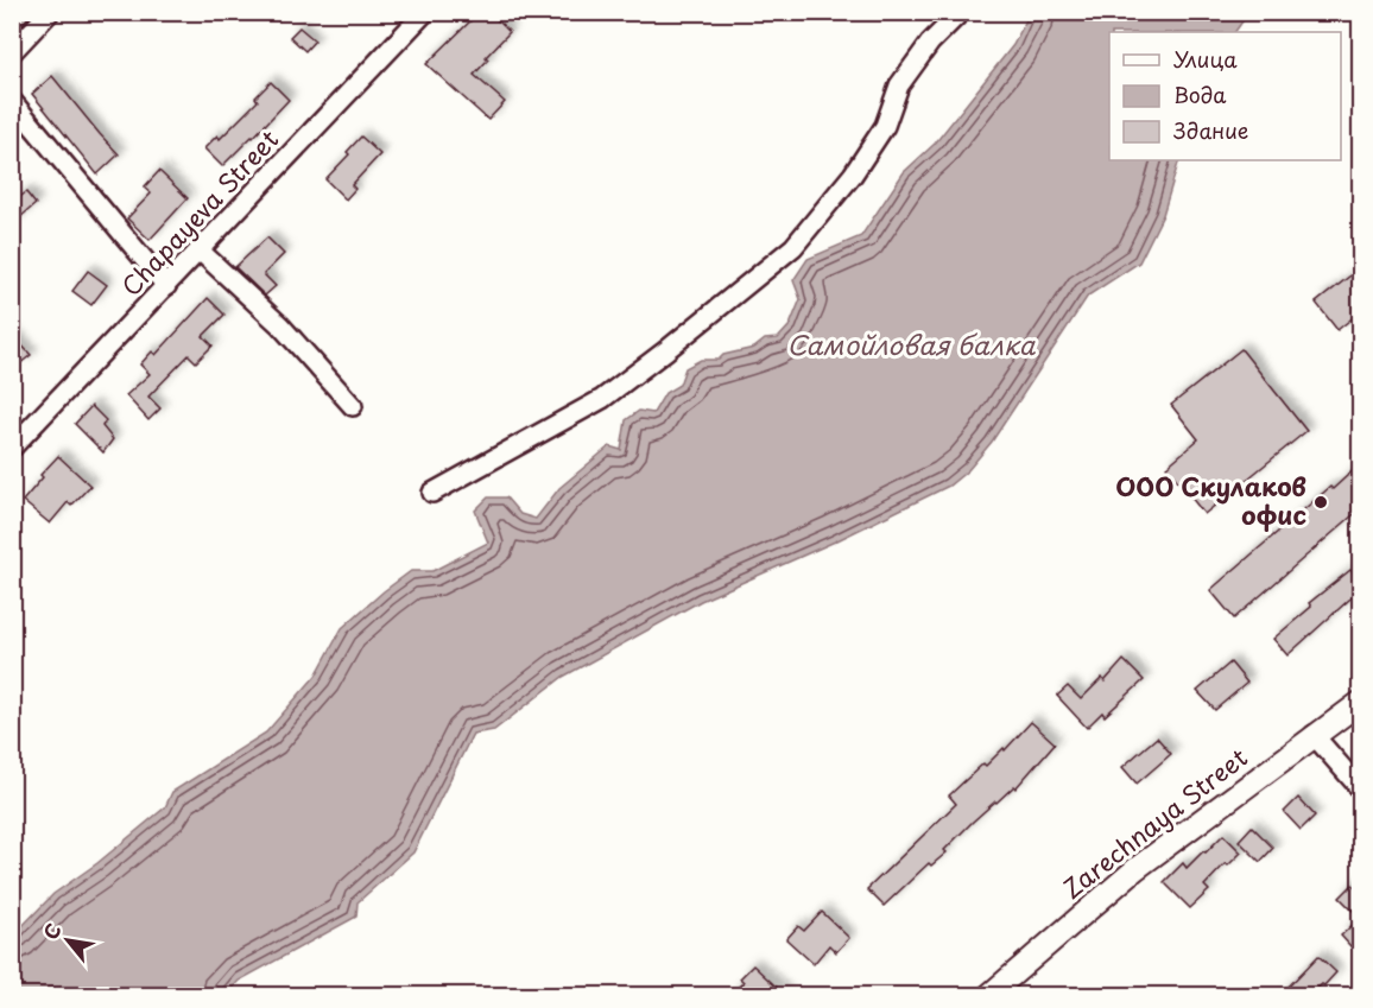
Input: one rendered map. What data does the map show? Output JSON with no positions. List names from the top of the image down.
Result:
{
  "streets": {
    "main road": ["Zarechnaya Street"],
    "street": ["Chapayeva Street"]
  },
  "water": ["Самойловая балка"],
  "places": ["ООО Скулаков офис"],
  "legend": ["Улица", "Вода", "Здание"],
  "north": "top left"
}
